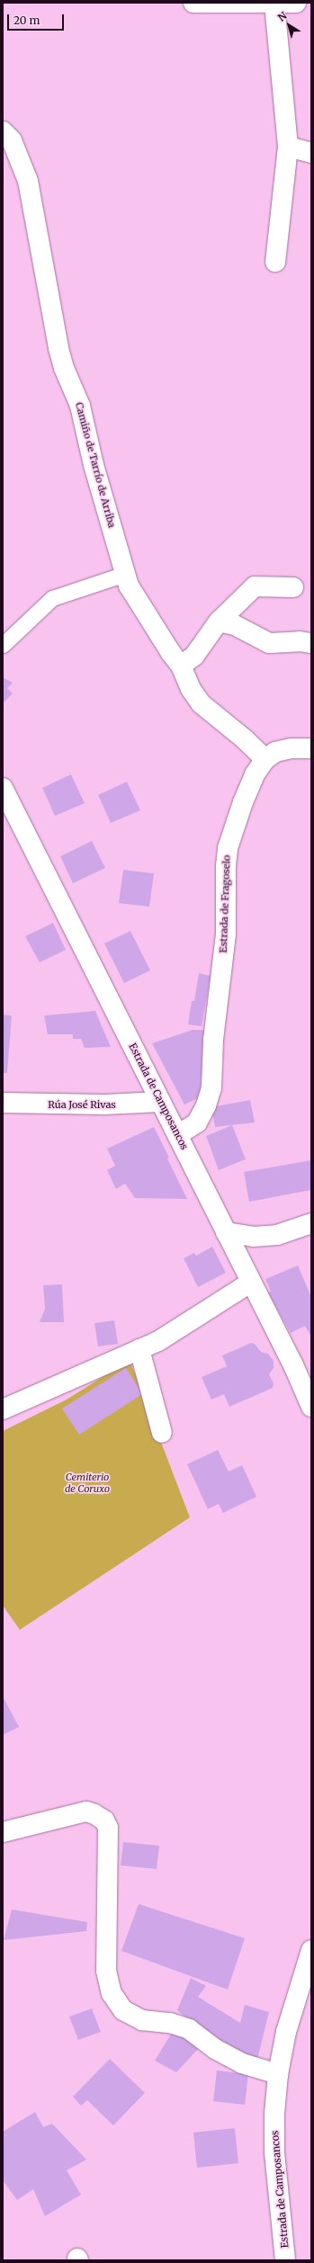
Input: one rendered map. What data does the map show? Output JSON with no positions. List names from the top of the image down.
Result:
{
  "streets": {
    "street": [
      "Camiño de Tarrío de Arriba",
      "Estrada de Fragoselo",
      "Estrada de Camposancos",
      "Rúa José Rivas"
    ]
  },
  "crossings": [
    ["Camiño de Tarrío de Arriba", "Estrada de Fragoselo"],
    ["Estrada de Fragoselo", "Estrada de Camposancos"],
    ["Estrada de Camposancos", "Rúa José Rivas"]
  ],
  "parks": ["Cemiterio de Coruxo"],
  "scale_bar": "20 m",
  "north": "top left"
}
